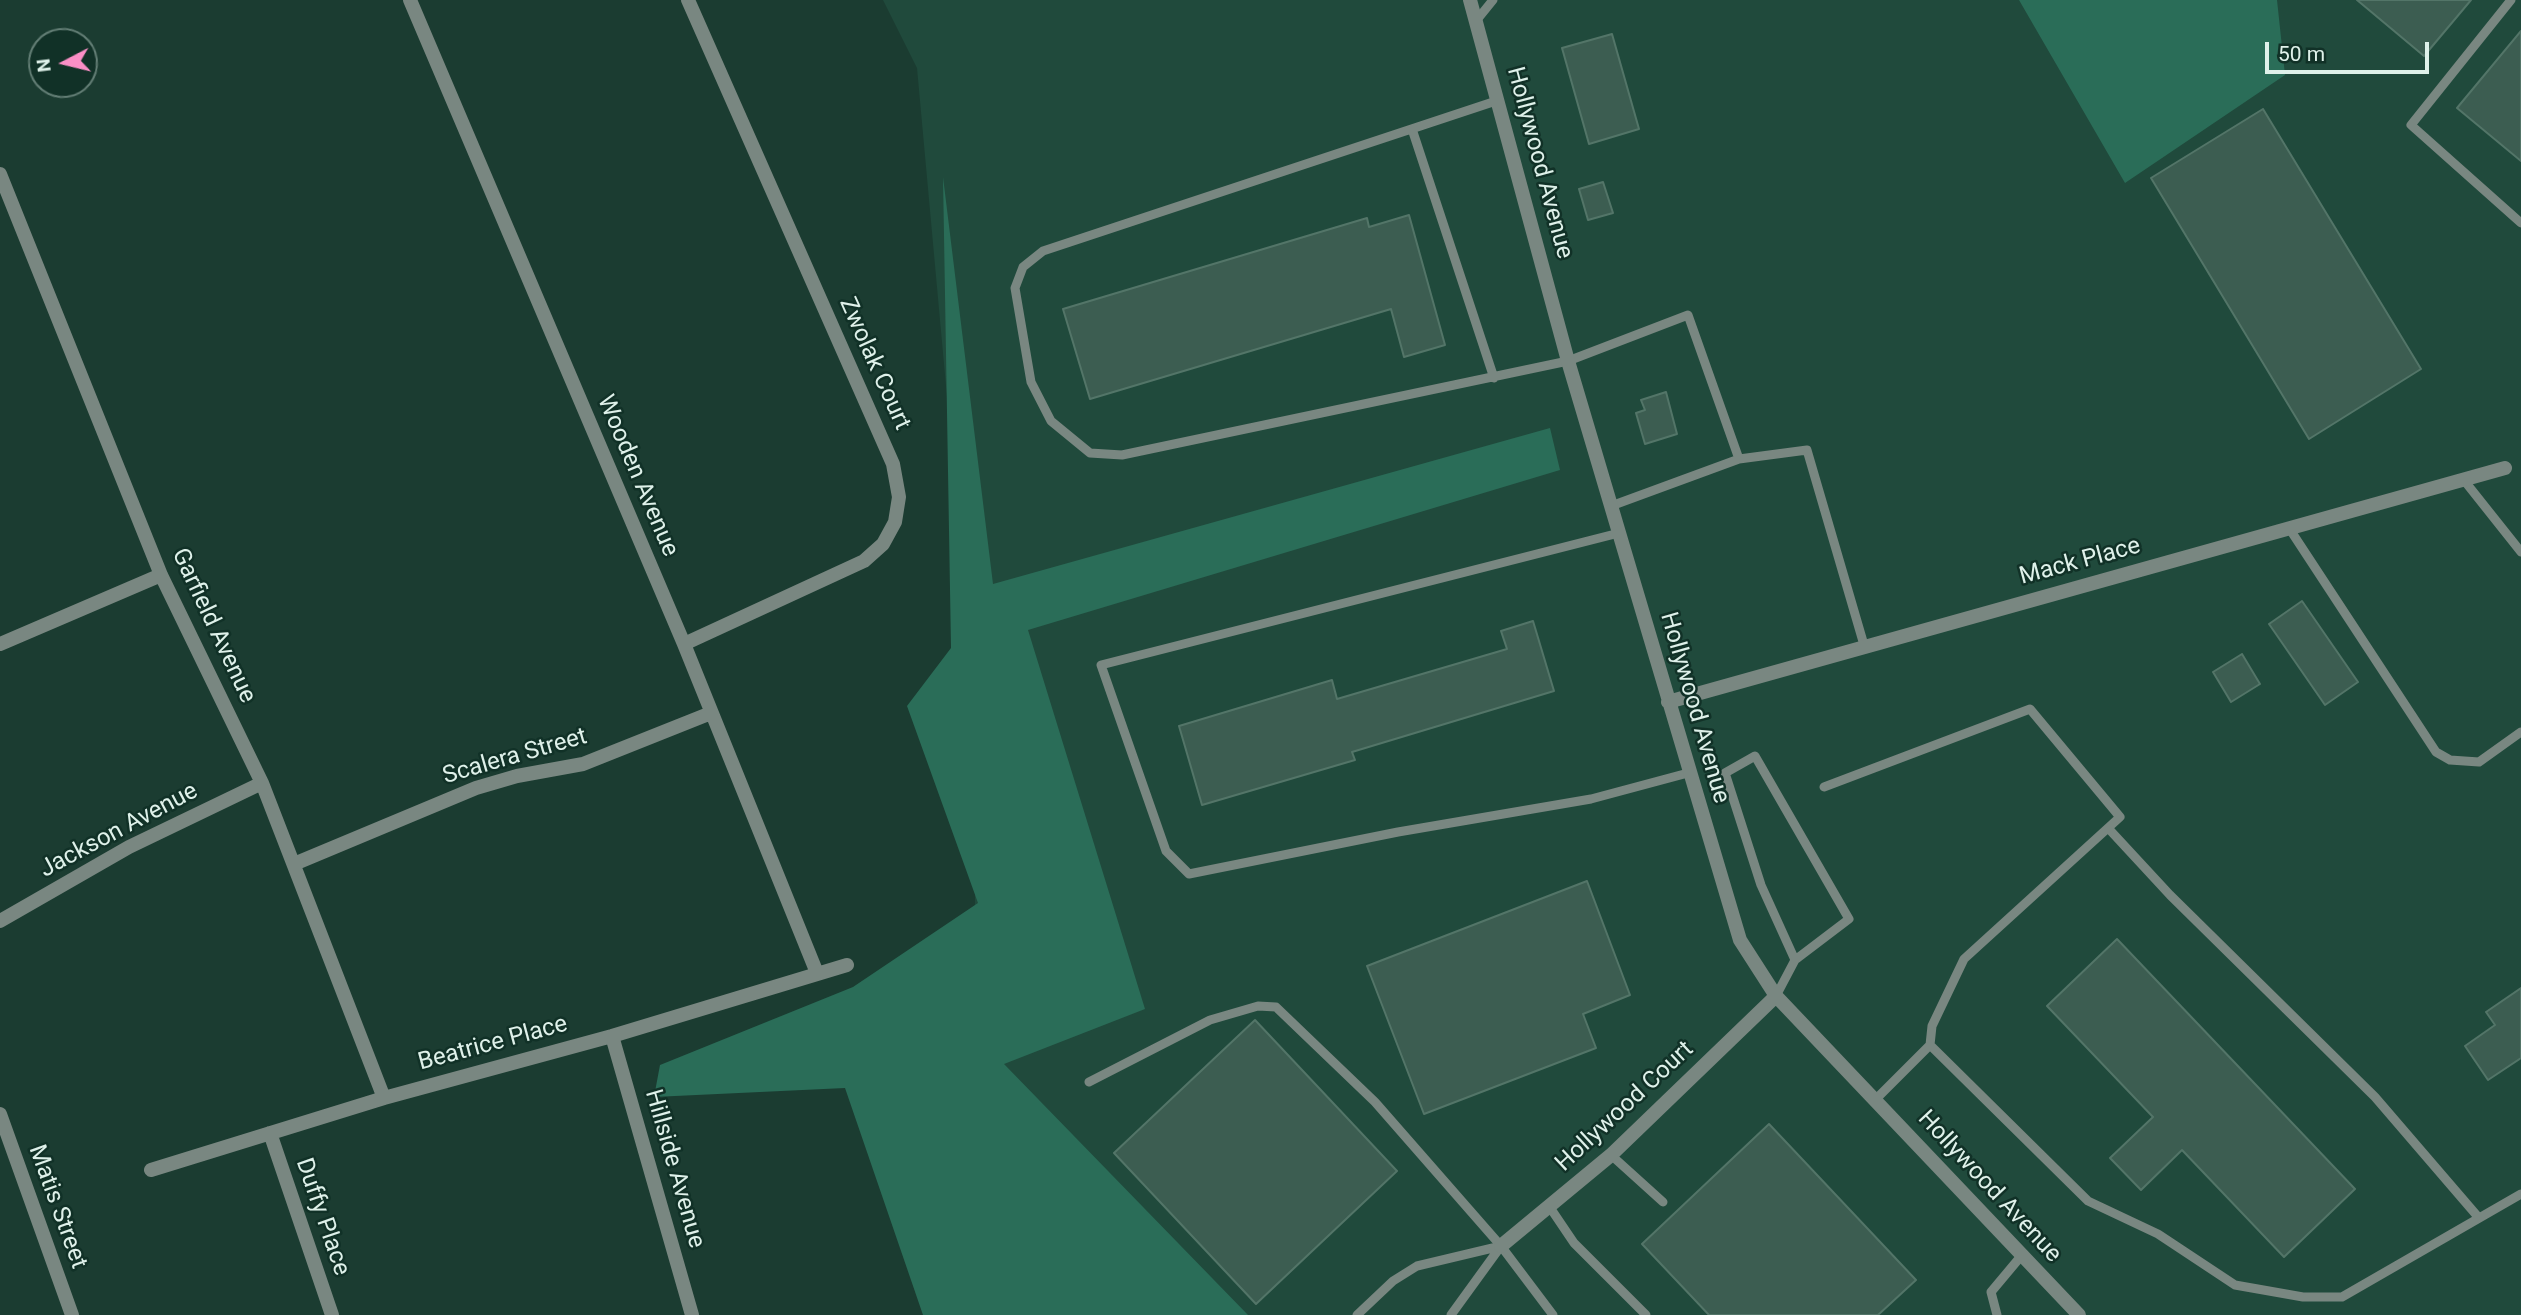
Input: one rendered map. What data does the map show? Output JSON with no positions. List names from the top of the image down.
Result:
{
  "streets": {
    "street": [
      "Hollywood Avenue",
      "Zwolak Court",
      "Wooden Avenue",
      "Mack Place",
      "Garfield Avenue",
      "Scalera Street",
      "Jackson Avenue",
      "Beatrice Place",
      "Hollywood Court",
      "Hillside Avenue",
      "Matis Street",
      "Duffy Place"
    ]
  },
  "crossings": [
    ["Hollywood Avenue", "Mack Place"],
    ["Hollywood Avenue", "Hollywood Court"],
    ["Zwolak Court", "Wooden Avenue"],
    ["Wooden Avenue", "Scalera Street"],
    ["Wooden Avenue", "Beatrice Place"],
    ["Garfield Avenue", "Scalera Street"],
    ["Garfield Avenue", "Jackson Avenue"],
    ["Garfield Avenue", "Beatrice Place"],
    ["Beatrice Place", "Hillside Avenue"],
    ["Beatrice Place", "Duffy Place"]
  ],
  "scale_bar": "50 m",
  "north": "left"
}
